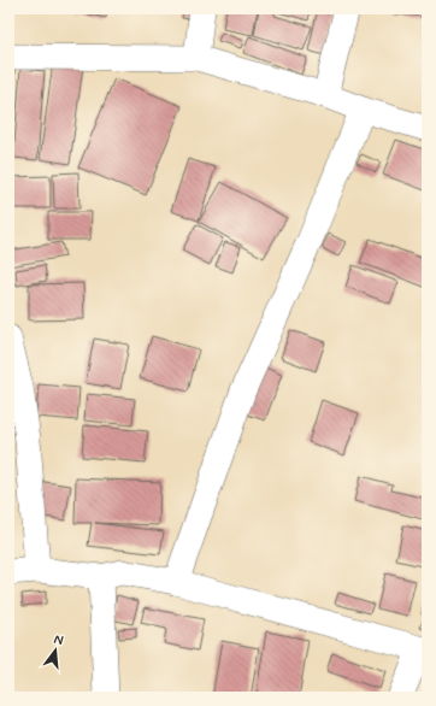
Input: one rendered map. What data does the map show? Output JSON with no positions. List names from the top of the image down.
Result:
{
  "north": "top"
}
